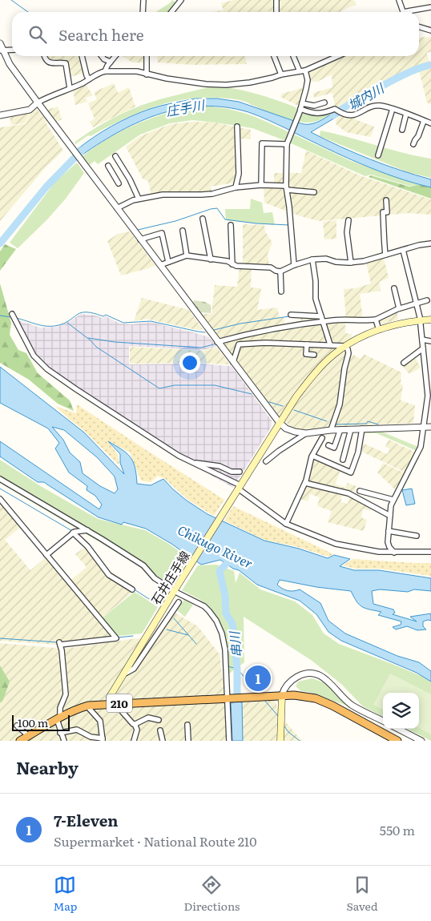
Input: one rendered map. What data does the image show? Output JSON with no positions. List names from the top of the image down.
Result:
{
  "streets": {
    "highway": ["210"],
    "main road": ["石井庄手線"]
  },
  "crossings": [
    ["石井庄手線", "210"]
  ],
  "water": [
    "城内川",
    "庄手川",
    "Chikugo River",
    "串川"
  ],
  "scale_bar": "100 m",
  "page": {
    "search": "Search here",
    "pins": "1",
    "scale": "100 m",
    "heading": "Nearby",
    "list": [
      {
        "mark": "1",
        "name": "7-Eleven",
        "note": "Supermarket · National Route 210",
        "value": "550 m"
      }
    ],
    "nav": ["Map", "Directions", "Saved"]
  }
}
